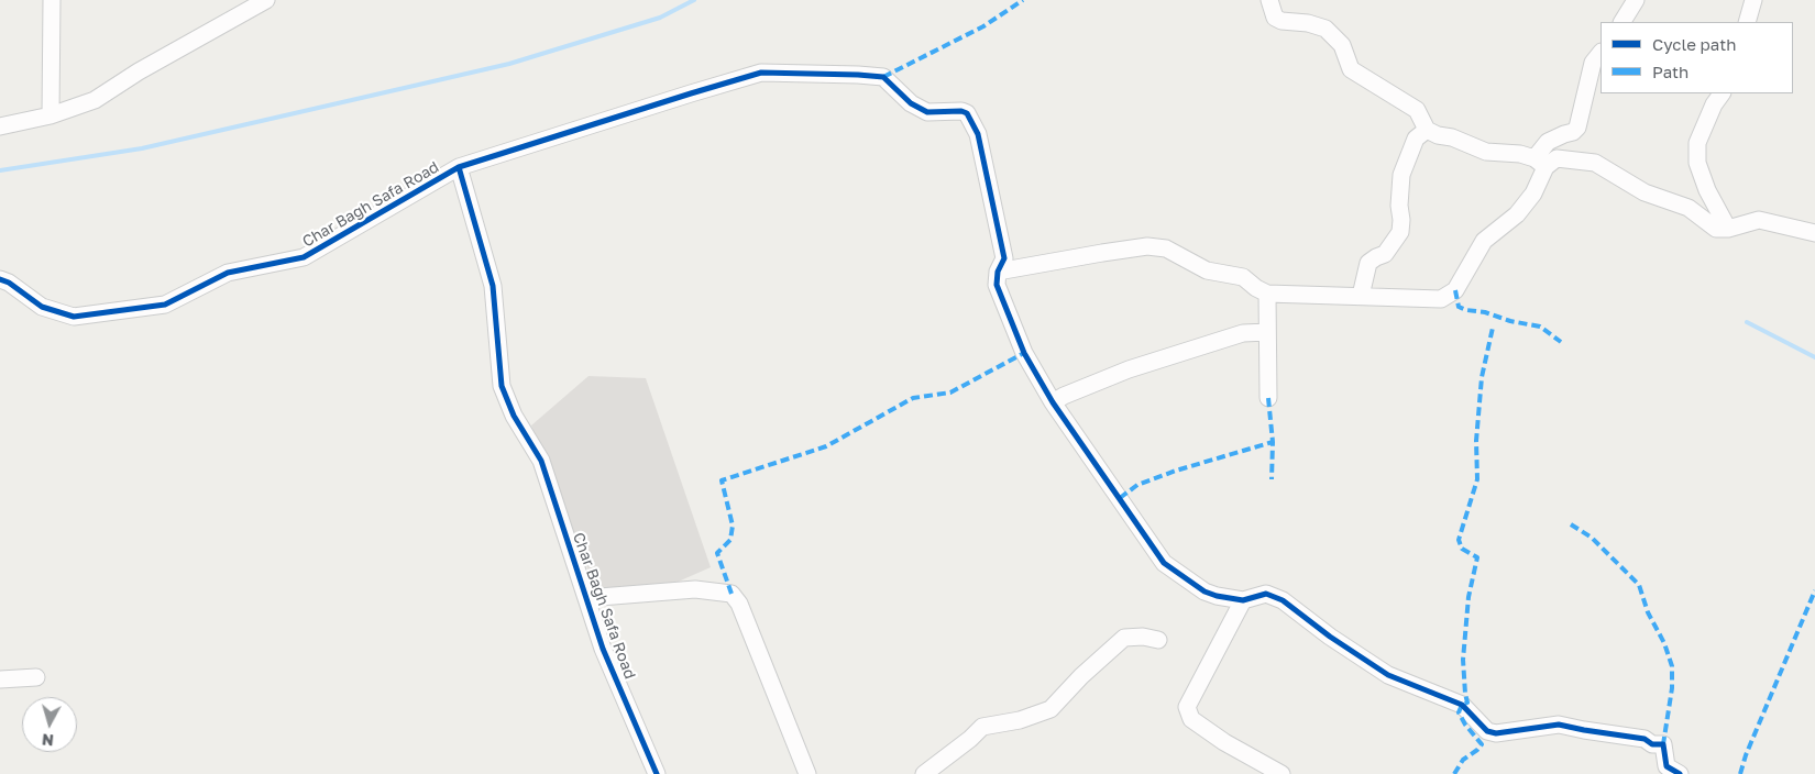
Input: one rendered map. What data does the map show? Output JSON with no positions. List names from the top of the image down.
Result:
{
  "streets": {
    "street": ["Char Bagh Safa Road"]
  },
  "legend": ["Cycle path", "Path"],
  "north": "bottom"
}
